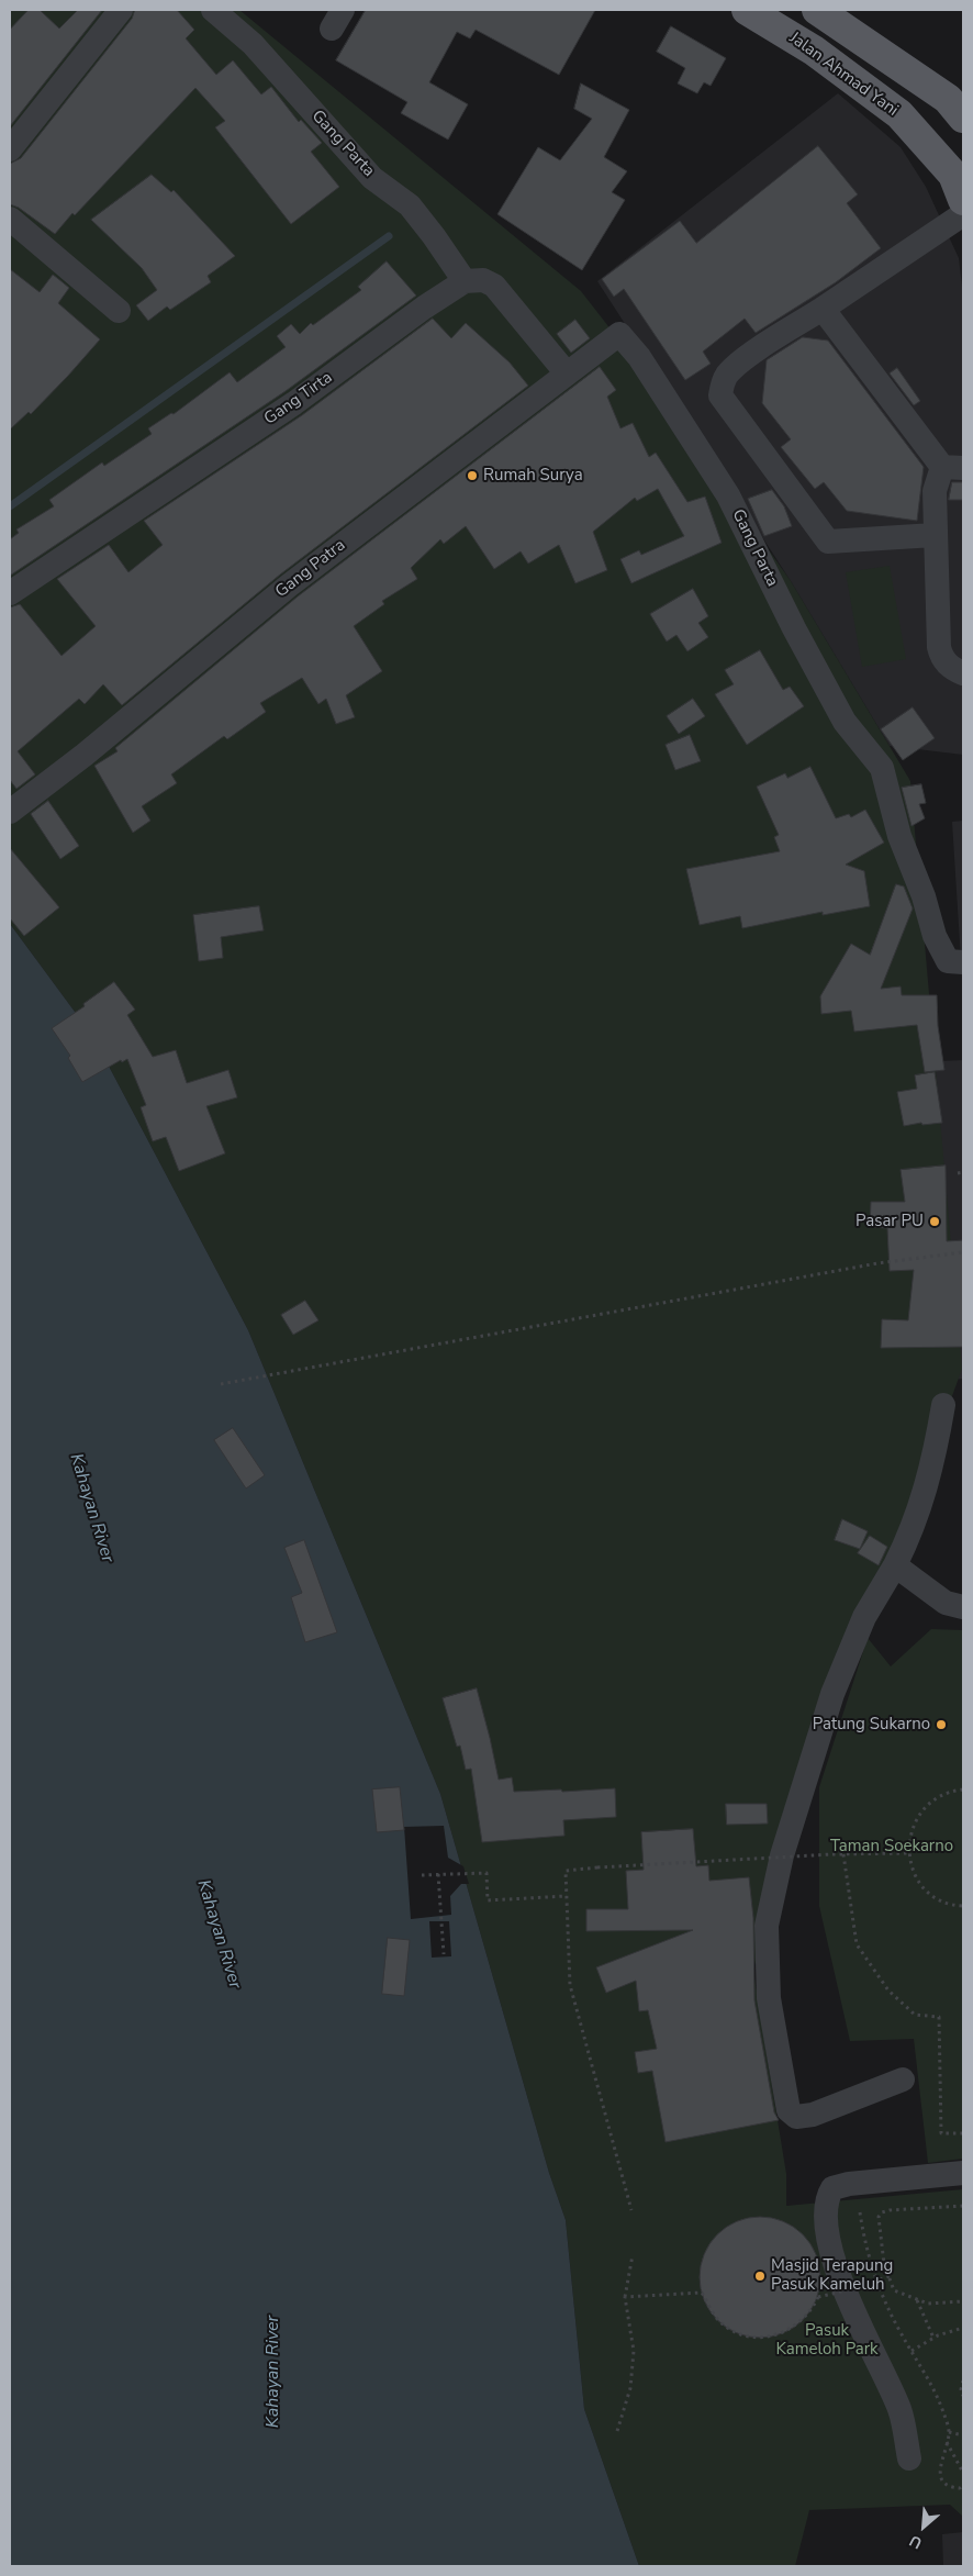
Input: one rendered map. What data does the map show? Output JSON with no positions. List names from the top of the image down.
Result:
{
  "streets": {
    "main road": ["Jalan Ahmad Yani"],
    "street": ["Gang Parta", "Gang Tirta", "Gang Patra"]
  },
  "crossings": [
    ["Gang Parta", "Gang Tirta"],
    ["Gang Parta", "Gang Patra"]
  ],
  "water": ["Kahayan River"],
  "parks": ["Taman Soekarno", "Pasuk Kameloh Park"],
  "places": [
    "Rumah Surya",
    "Pasar PU",
    "Patung Sukarno",
    "Masjid Terapung Pasuk Kameluh"
  ],
  "north": "bottom left"
}
